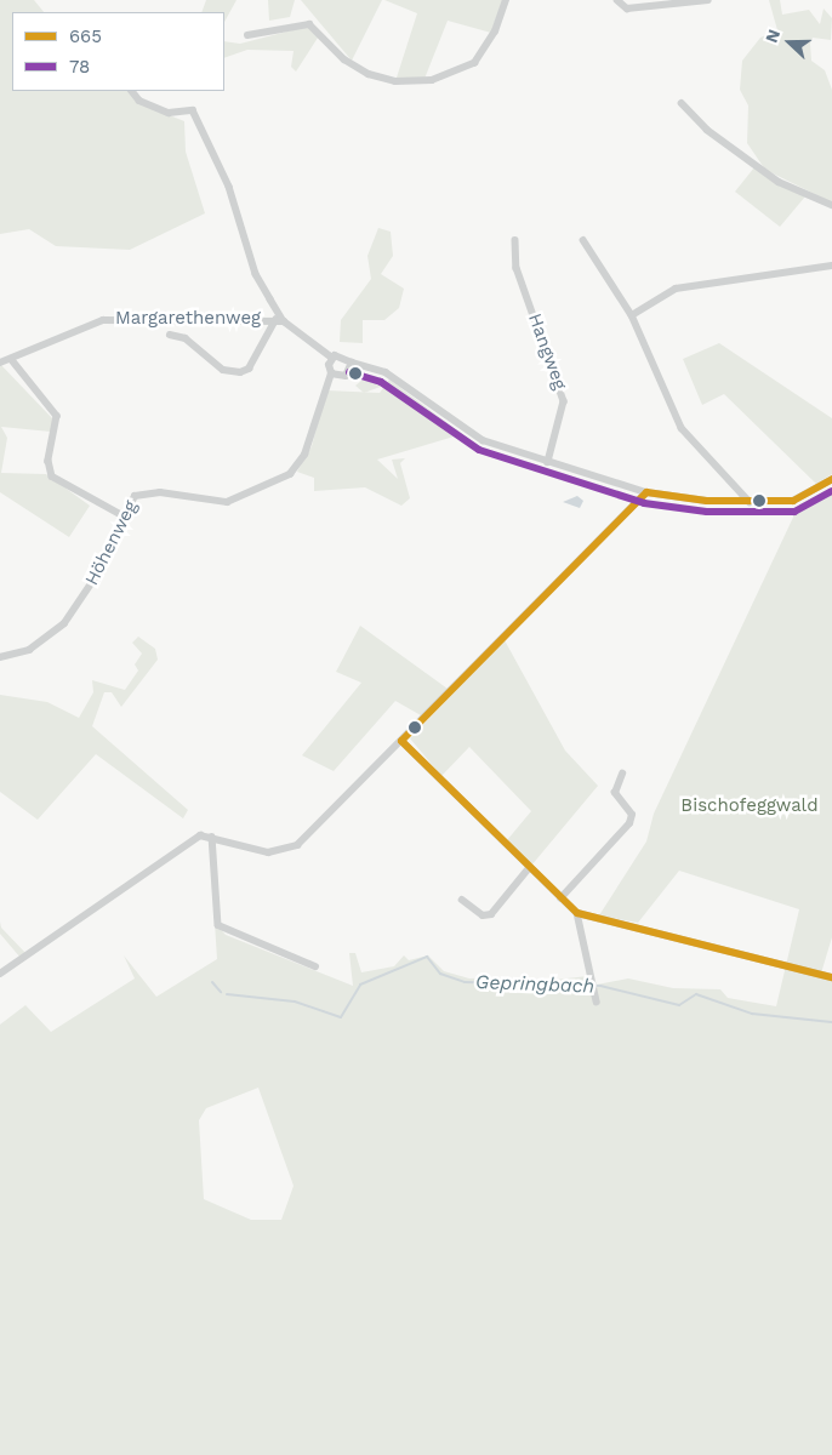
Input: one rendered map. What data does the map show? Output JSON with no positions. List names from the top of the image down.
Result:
{
  "streets": {
    "street": ["Margarethenweg", "Hangweg", "Höhenweg"]
  },
  "water": ["Gepringbach"],
  "parks": ["Bischofeggwald"],
  "lines": ["transit line 78", "transit line 665"],
  "legend": ["665", "78"],
  "north": "left"
}
